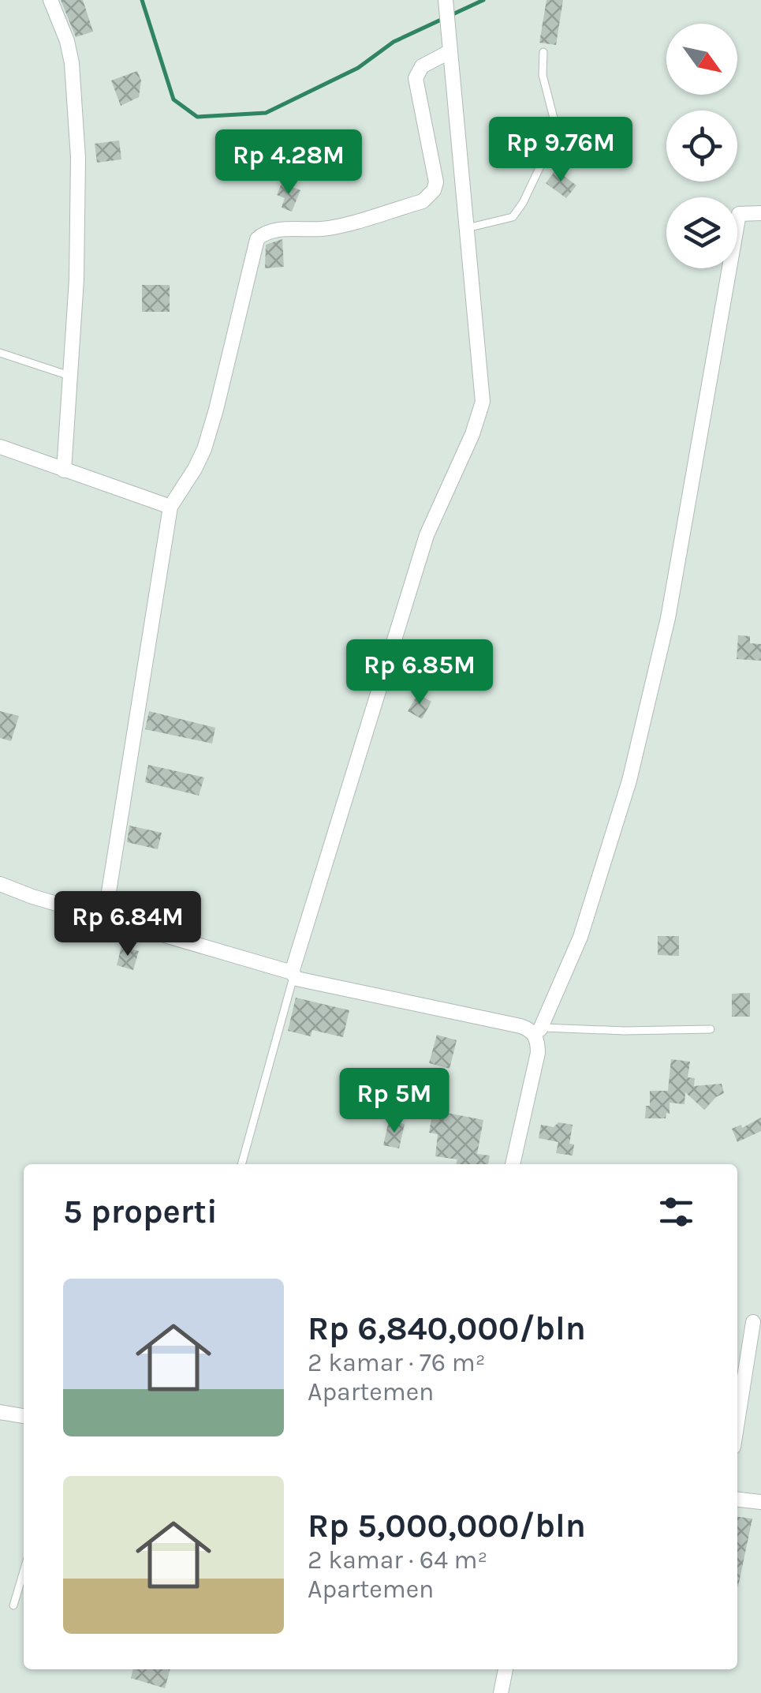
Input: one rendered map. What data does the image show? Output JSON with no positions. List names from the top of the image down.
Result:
{
  "north": "bottom right",
  "page": {
    "price": [
      "Rp 9.76M",
      "Rp 4.28M",
      "Rp 6.85M",
      "Rp 6.84M",
      "Rp 5M"
    ],
    "heading": "5 properti",
    "list": [
      {
        "name": "Rp 6,840,000/bln",
        "note": "2 kamar · 76 m² · Apartemen"
      },
      {
        "name": "Rp 5,000,000/bln",
        "note": "2 kamar · 64 m² · Apartemen"
      }
    ]
  }
}
